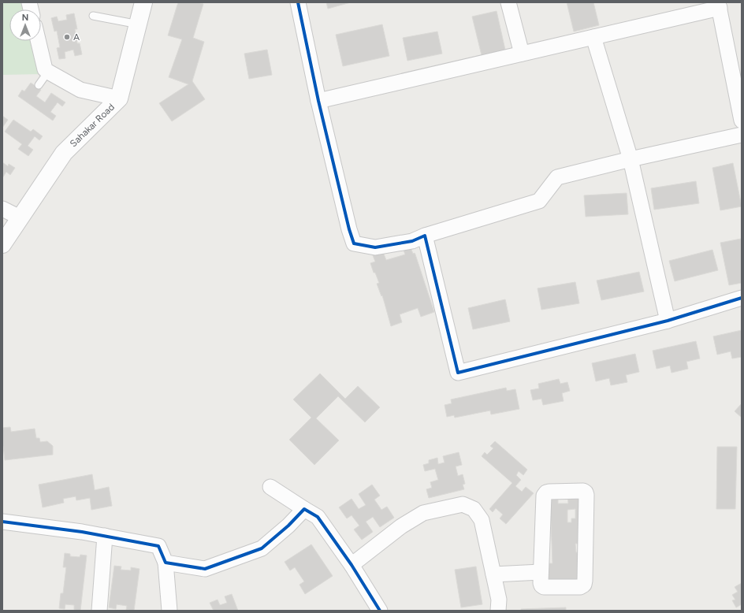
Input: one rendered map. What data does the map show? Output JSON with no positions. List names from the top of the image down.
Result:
{
  "streets": {
    "street": ["Sahakar Road"]
  },
  "places": ["A"],
  "north": "top"
}
